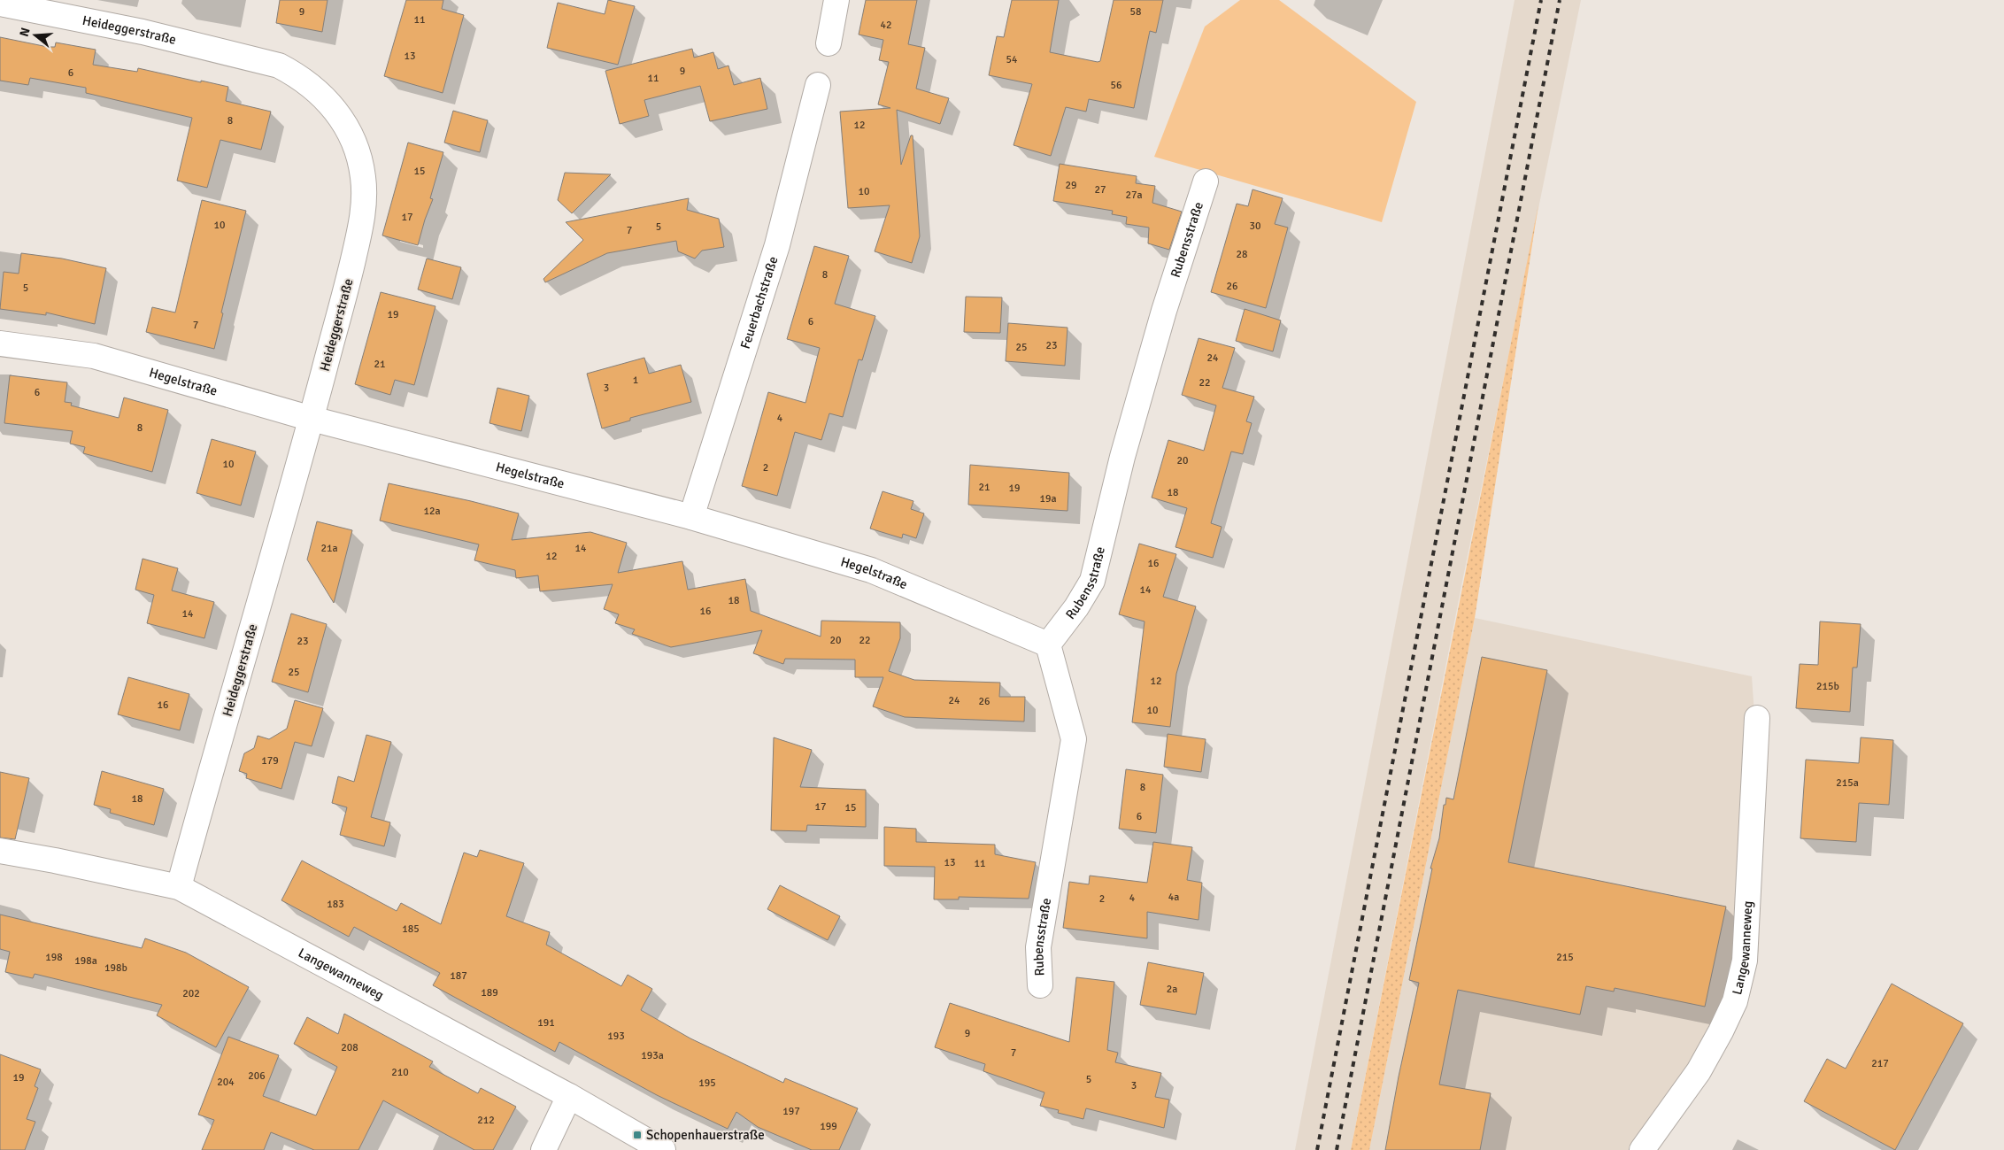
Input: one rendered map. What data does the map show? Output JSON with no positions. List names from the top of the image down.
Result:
{
  "streets": {
    "street": [
      "Heideggerstraße",
      "Rubensstraße",
      "Feuerbachstraße",
      "Hegelstraße",
      "Langewanneweg"
    ]
  },
  "crossings": [
    ["Heideggerstraße", "Hegelstraße"],
    ["Heideggerstraße", "Langewanneweg"],
    ["Rubensstraße", "Hegelstraße"],
    ["Feuerbachstraße", "Hegelstraße"]
  ],
  "places": {
    "transit": ["Schopenhauerstraße"]
  },
  "house_numbers": [
    "9",
    "58",
    "11",
    "42",
    "13",
    "54",
    "9",
    "6",
    "11",
    "56",
    "8",
    "12",
    "15",
    "29",
    "27",
    "10",
    "27a",
    "17",
    "10",
    "30",
    "5",
    "7",
    "28",
    "8",
    "26",
    "5",
    "19",
    "6",
    "7",
    "23",
    "25",
    "24",
    "21",
    "1",
    "22",
    "3",
    "6",
    "4",
    "8",
    "20",
    "10",
    "2",
    "21",
    "19",
    "18",
    "19a",
    "12a",
    "21a",
    "14",
    "12",
    "16",
    "14",
    "18",
    "16",
    "14",
    "20",
    "22",
    "23",
    "25",
    "12",
    "215b",
    "24",
    "26",
    "16",
    "10",
    "179",
    "215a",
    "8",
    "18",
    "17",
    "15",
    "6",
    "13",
    "11",
    "4a",
    "4",
    "2",
    "183",
    "185",
    "198",
    "215",
    "198a",
    "198b",
    "187",
    "2a",
    "189",
    "202",
    "191",
    "9",
    "193",
    "208",
    "7",
    "193a",
    "217",
    "210",
    "206",
    "19",
    "5",
    "204",
    "195",
    "3",
    "197",
    "212",
    "199"
  ],
  "north": "left"
}
